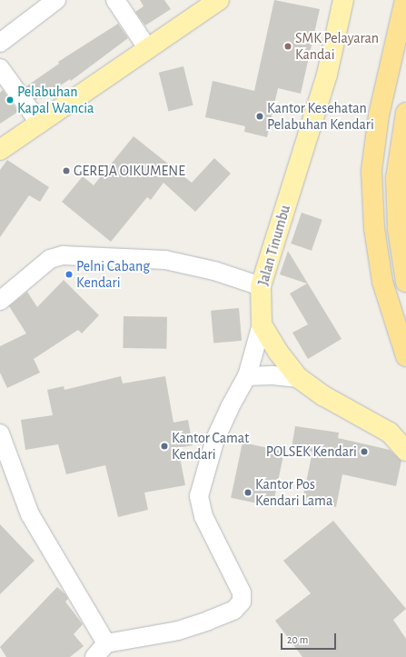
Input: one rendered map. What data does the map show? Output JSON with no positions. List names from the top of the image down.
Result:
{
  "streets": {
    "main road": ["Jalan Tinumbu"]
  },
  "places": [
    "SMK Pelayaran Kandai",
    "Pelabuhan Kapal Wancia",
    "Kantor Kesehatan Pelabuhan Kendari",
    "GEREJA OIKUMENE",
    "Pelni Cabang Kendari",
    "Kantor Camat Kendari",
    "POLSEK Kendari",
    "Kantor Pos Kendari Lama"
  ],
  "scale_bar": "20 m"
}
